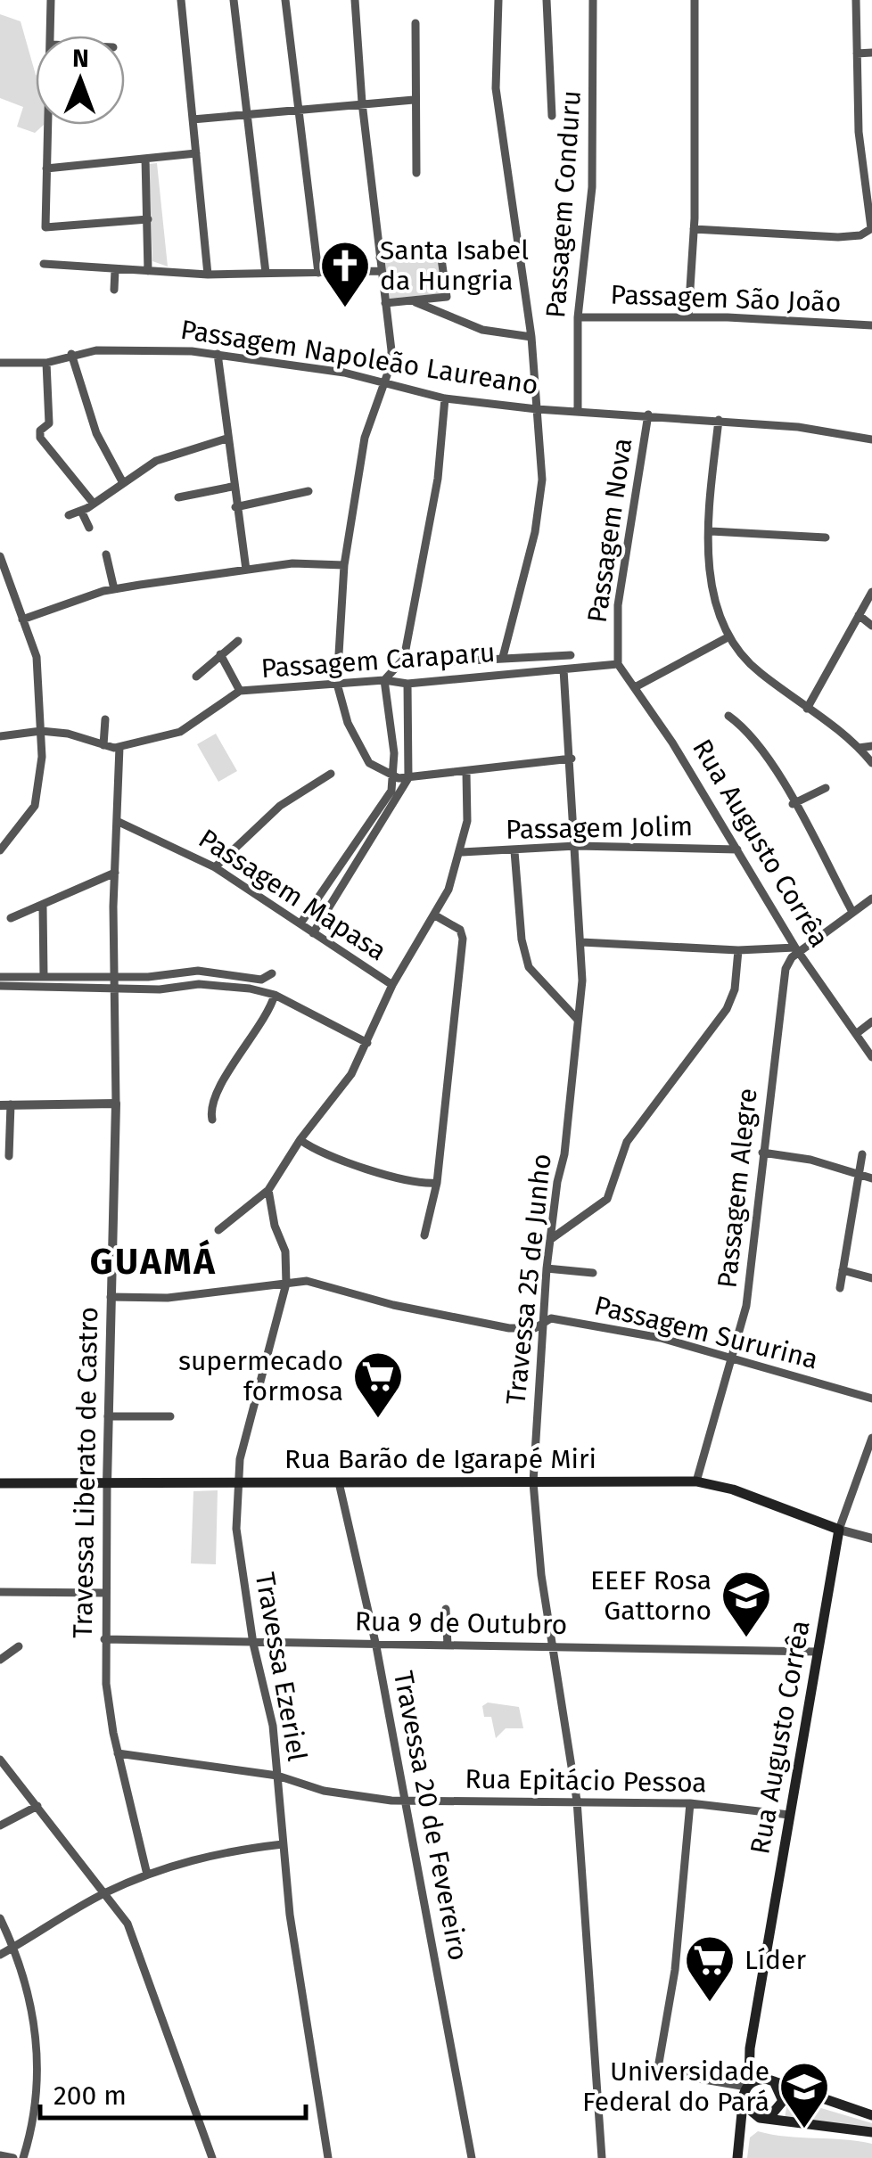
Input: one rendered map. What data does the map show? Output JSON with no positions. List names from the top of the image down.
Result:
{
  "streets": {
    "main road": ["Rua Augusto Corrêa", "Rua Barão de Igarapé Miri"],
    "street": [
      "Passagem Conduru",
      "Passagem São João",
      "Passagem Napoleão Laureano",
      "Passagem Nova",
      "Passagem Caraparu",
      "Passagem Jolim",
      "Passagem Mapasa",
      "Passagem Alegre",
      "Travessa 25 de Junho",
      "Passagem Sururina",
      "Travessa Liberato de Castro",
      "Rua 9 de Outubro",
      "Travessa Ezeriel",
      "Rua Epitácio Pessoa",
      "Travessa 20 de Fevereiro"
    ]
  },
  "crossings": [
    ["Passagem Conduru", "Passagem São João"],
    ["Passagem Conduru", "Passagem Napoleão Laureano"],
    ["Passagem Napoleão Laureano", "Passagem Nova"],
    ["Passagem Nova", "Passagem Caraparu"],
    ["Passagem Nova", "Rua Augusto Corrêa"],
    ["Passagem Caraparu", "Rua Augusto Corrêa"],
    ["Passagem Caraparu", "Travessa 25 de Junho"],
    ["Passagem Caraparu", "Travessa Liberato de Castro"],
    ["Passagem Jolim", "Rua Augusto Corrêa"],
    ["Passagem Jolim", "Travessa 25 de Junho"],
    ["Rua Augusto Corrêa", "Passagem Alegre"],
    ["Rua Augusto Corrêa", "Rua Barão de Igarapé Miri"],
    ["Rua Augusto Corrêa", "Rua 9 de Outubro"],
    ["Rua Augusto Corrêa", "Rua Epitácio Pessoa"],
    ["Passagem Mapasa", "Travessa Liberato de Castro"],
    ["Passagem Alegre", "Passagem Sururina"],
    ["Passagem Alegre", "Rua Barão de Igarapé Miri"],
    ["Travessa 25 de Junho", "Passagem Sururina"],
    ["Travessa 25 de Junho", "Rua Barão de Igarapé Miri"],
    ["Travessa 25 de Junho", "Rua 9 de Outubro"],
    ["Travessa 25 de Junho", "Rua Epitácio Pessoa"],
    ["Passagem Sururina", "Travessa Liberato de Castro"],
    ["Passagem Sururina", "Travessa Ezeriel"],
    ["Rua Barão de Igarapé Miri", "Travessa Liberato de Castro"],
    ["Rua Barão de Igarapé Miri", "Travessa Ezeriel"],
    ["Rua Barão de Igarapé Miri", "Travessa 20 de Fevereiro"],
    ["Travessa Liberato de Castro", "Rua 9 de Outubro"],
    ["Travessa Liberato de Castro", "Rua Epitácio Pessoa"],
    ["Rua 9 de Outubro", "Travessa Ezeriel"],
    ["Rua 9 de Outubro", "Travessa 20 de Fevereiro"],
    ["Travessa Ezeriel", "Rua Epitácio Pessoa"],
    ["Rua Epitácio Pessoa", "Travessa 20 de Fevereiro"]
  ],
  "districts": ["GUAMÁ"],
  "places": {
    "church": ["Santa Isabel da Hungria"],
    "supermarket": ["supermecado formosa", "Líder"],
    "school or university": ["EEEF Rosa Gattorno", "Universidade Federal do Pará"]
  },
  "scale_bar": "200 m",
  "north": "top"
}
